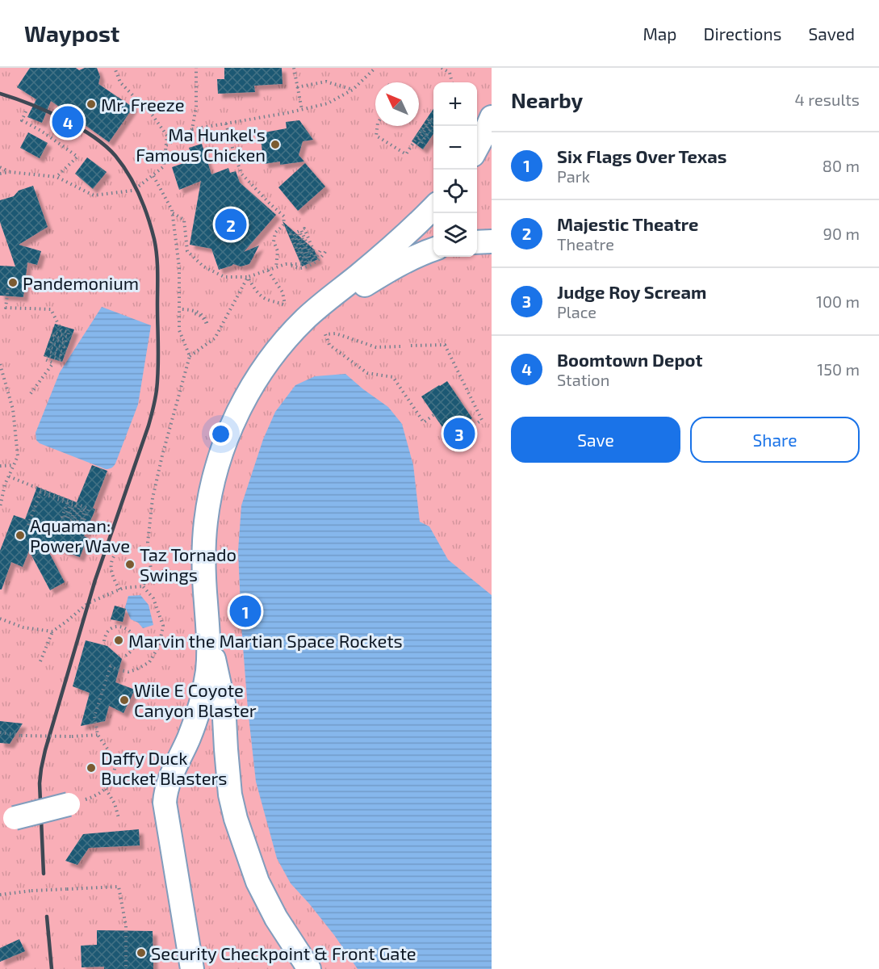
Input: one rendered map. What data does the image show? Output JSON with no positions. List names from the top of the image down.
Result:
{
  "places": [
    "Mr. Freeze",
    "Ma Hunkel's Famous Chicken",
    "Pandemonium",
    "Aquaman: Power Wave",
    "Taz Tornado Swings",
    "Marvin the Martian Space Rockets",
    "Wile E Coyote Canyon Blaster",
    "Daffy Duck Bucket Blasters",
    "Security Checkpoint & Front Gate"
  ],
  "north": "top left",
  "page": {
    "header": "Waypost",
    "nav": ["Map", "Directions", "Saved"],
    "heading": ["Nearby", "4 results"],
    "map_buttons": ["+", "−"],
    "pins": [
      "4",
      "2",
      "3",
      "1"
    ],
    "list": [
      {
        "mark": "1",
        "name": "Six Flags Over Texas",
        "note": "Park",
        "value": "80 m"
      },
      {
        "mark": "2",
        "name": "Majestic Theatre",
        "note": "Theatre",
        "value": "90 m"
      },
      {
        "mark": "3",
        "name": "Judge Roy Scream",
        "note": "Place",
        "value": "100 m"
      },
      {
        "mark": "4",
        "name": "Boomtown Depot",
        "note": "Station",
        "value": "150 m"
      }
    ],
    "buttons": ["Save", "Share"]
  }
}
